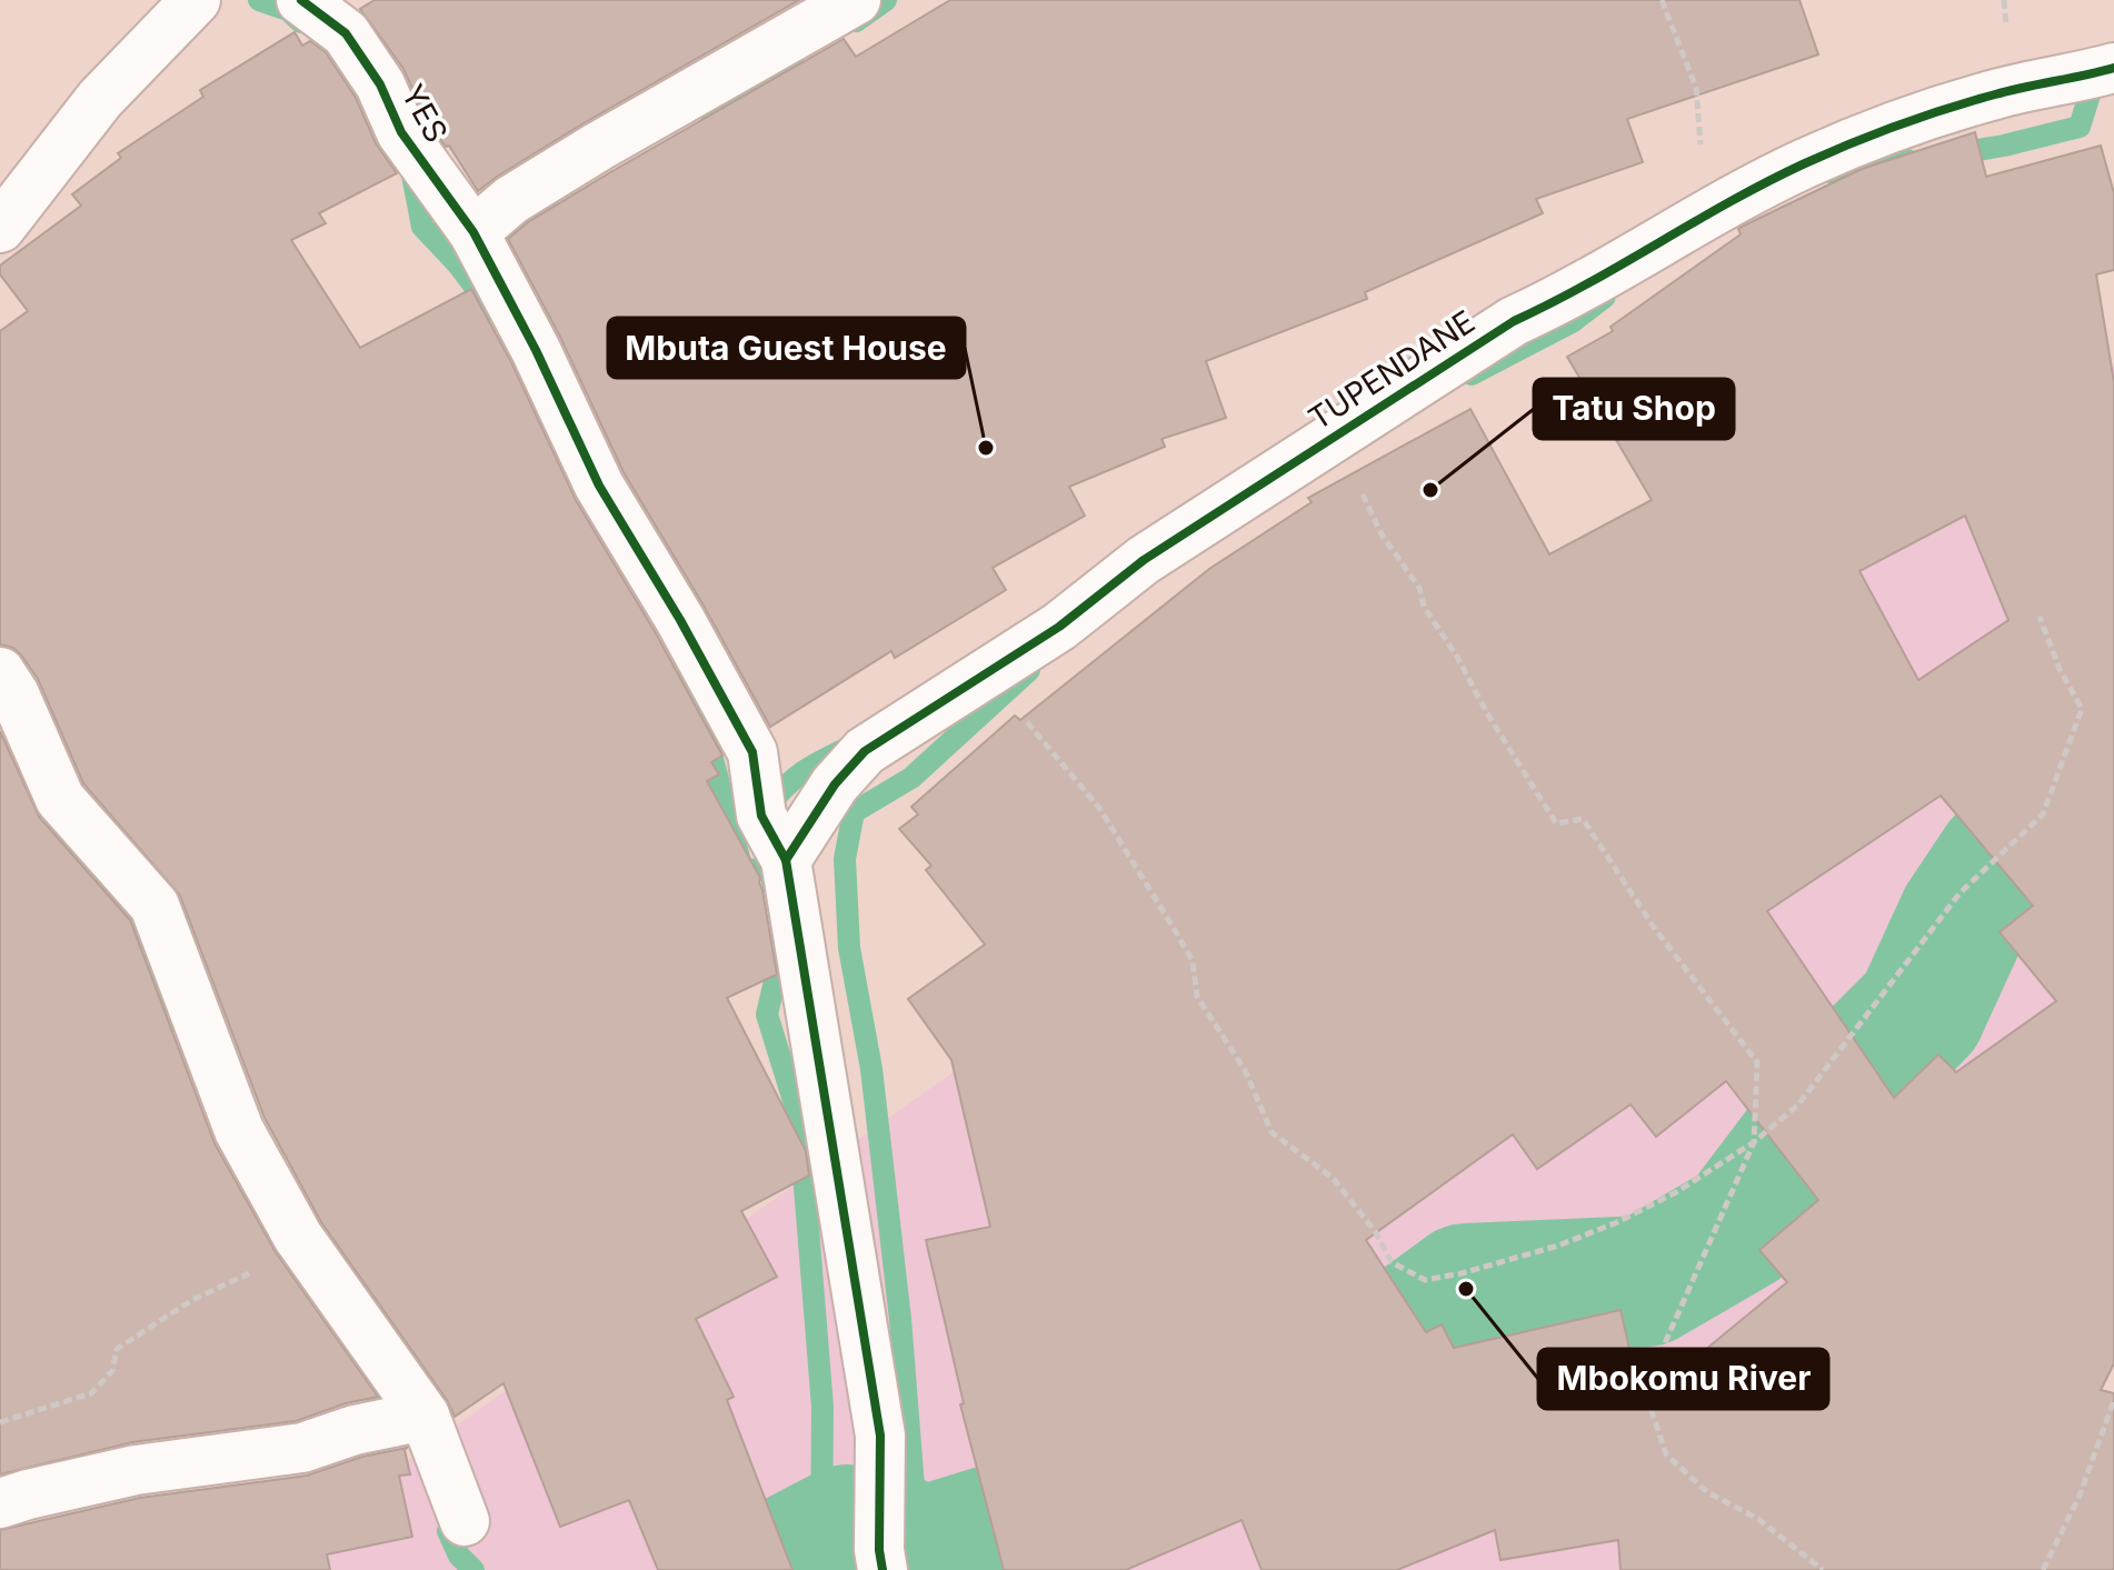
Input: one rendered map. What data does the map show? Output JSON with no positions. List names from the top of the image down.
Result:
{
  "streets": {
    "street": ["YES", "TUPENDANE"]
  },
  "crossings": [
    ["YES", "TUPENDANE"]
  ],
  "places": ["Mbuta Guest House", "Tatu Shop", "Mbokomu River"]
}
